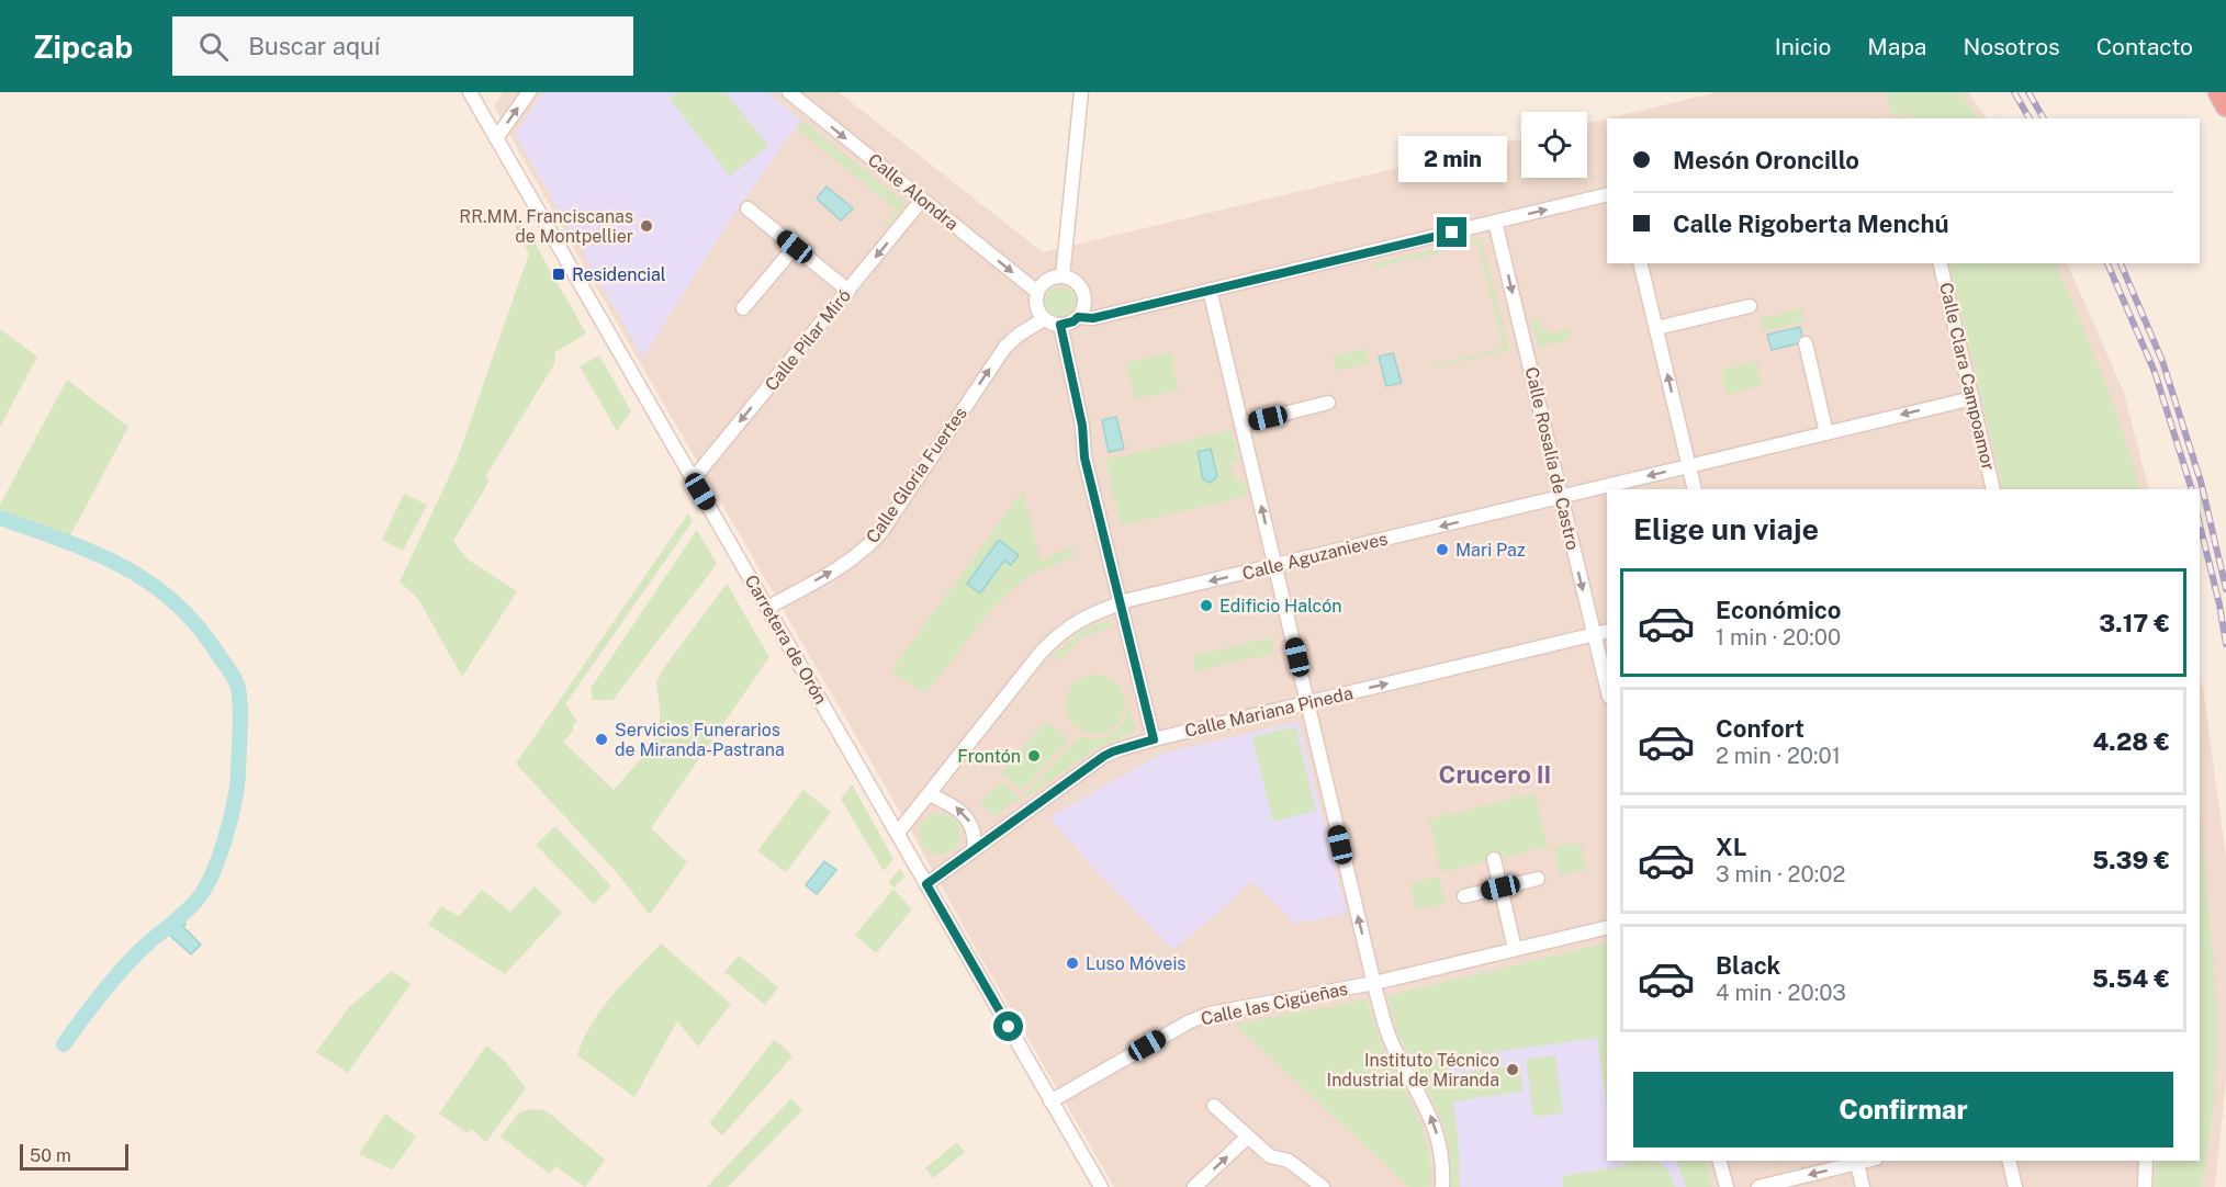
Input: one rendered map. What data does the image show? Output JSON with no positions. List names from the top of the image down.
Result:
{
  "streets": {
    "street": [
      "Calle Alondra",
      "Calle Pilar Miró",
      "Calle Clara Campoamor",
      "Calle Rosalía de Castro",
      "Calle Gloria Fuertes",
      "Calle Aguzanieves",
      "Carretera de Orón",
      "Calle Mariana Pineda",
      "Calle las Cigüeñas"
    ]
  },
  "crossings": [
    ["Calle Alondra", "Calle Pilar Miró"],
    ["Calle Alondra", "Calle Gloria Fuertes"],
    ["Calle Pilar Miró", "Carretera de Orón"],
    ["Calle Clara Campoamor", "Calle Aguzanieves"],
    ["Calle Rosalía de Castro", "Calle Aguzanieves"],
    ["Calle Rosalía de Castro", "Calle Mariana Pineda"],
    ["Calle Gloria Fuertes", "Carretera de Orón"],
    ["Calle Aguzanieves", "Carretera de Orón"],
    ["Carretera de Orón", "Calle Mariana Pineda"],
    ["Carretera de Orón", "Calle las Cigüeñas"]
  ],
  "one_way": [
    "Calle Alondra",
    "Calle Pilar Miró",
    "Calle Rosalía de Castro",
    "Calle Gloria Fuertes",
    "Calle Aguzanieves",
    "Calle Mariana Pineda"
  ],
  "districts": ["Crucero II"],
  "places": {
    "other": [
      "RR.MM. Franciscanas de Montpellier",
      "Mari Paz",
      "Edificio Halcón",
      "Servicios Funerarios de Miranda-Pastrana",
      "Frontón",
      "Luso Móveis",
      "Instituto Técnico Industrial de Miranda"
    ],
    "transit": ["Residencial"]
  },
  "scale_bar": "50 m",
  "page": {
    "header": "Zipcab",
    "search": "Buscar aquí",
    "nav": [
      "Inicio",
      "Mapa",
      "Nosotros",
      "Contacto"
    ],
    "banner": ["Mesón Oroncillo", "Calle Rigoberta Menchú"],
    "bubble": "2 min",
    "heading": "Elige un viaje",
    "list": [
      {
        "name": "Económico",
        "note": "1 min · 20:00",
        "value": "3.17 €"
      },
      {
        "name": "Confort",
        "note": "2 min · 20:01",
        "value": "4.28 €"
      },
      {
        "name": "XL",
        "note": "3 min · 20:02",
        "value": "5.39 €"
      },
      {
        "name": "Black",
        "note": "4 min · 20:03",
        "value": "5.54 €"
      }
    ],
    "buttons": "Confirmar",
    "scale": "50 m"
  }
}
